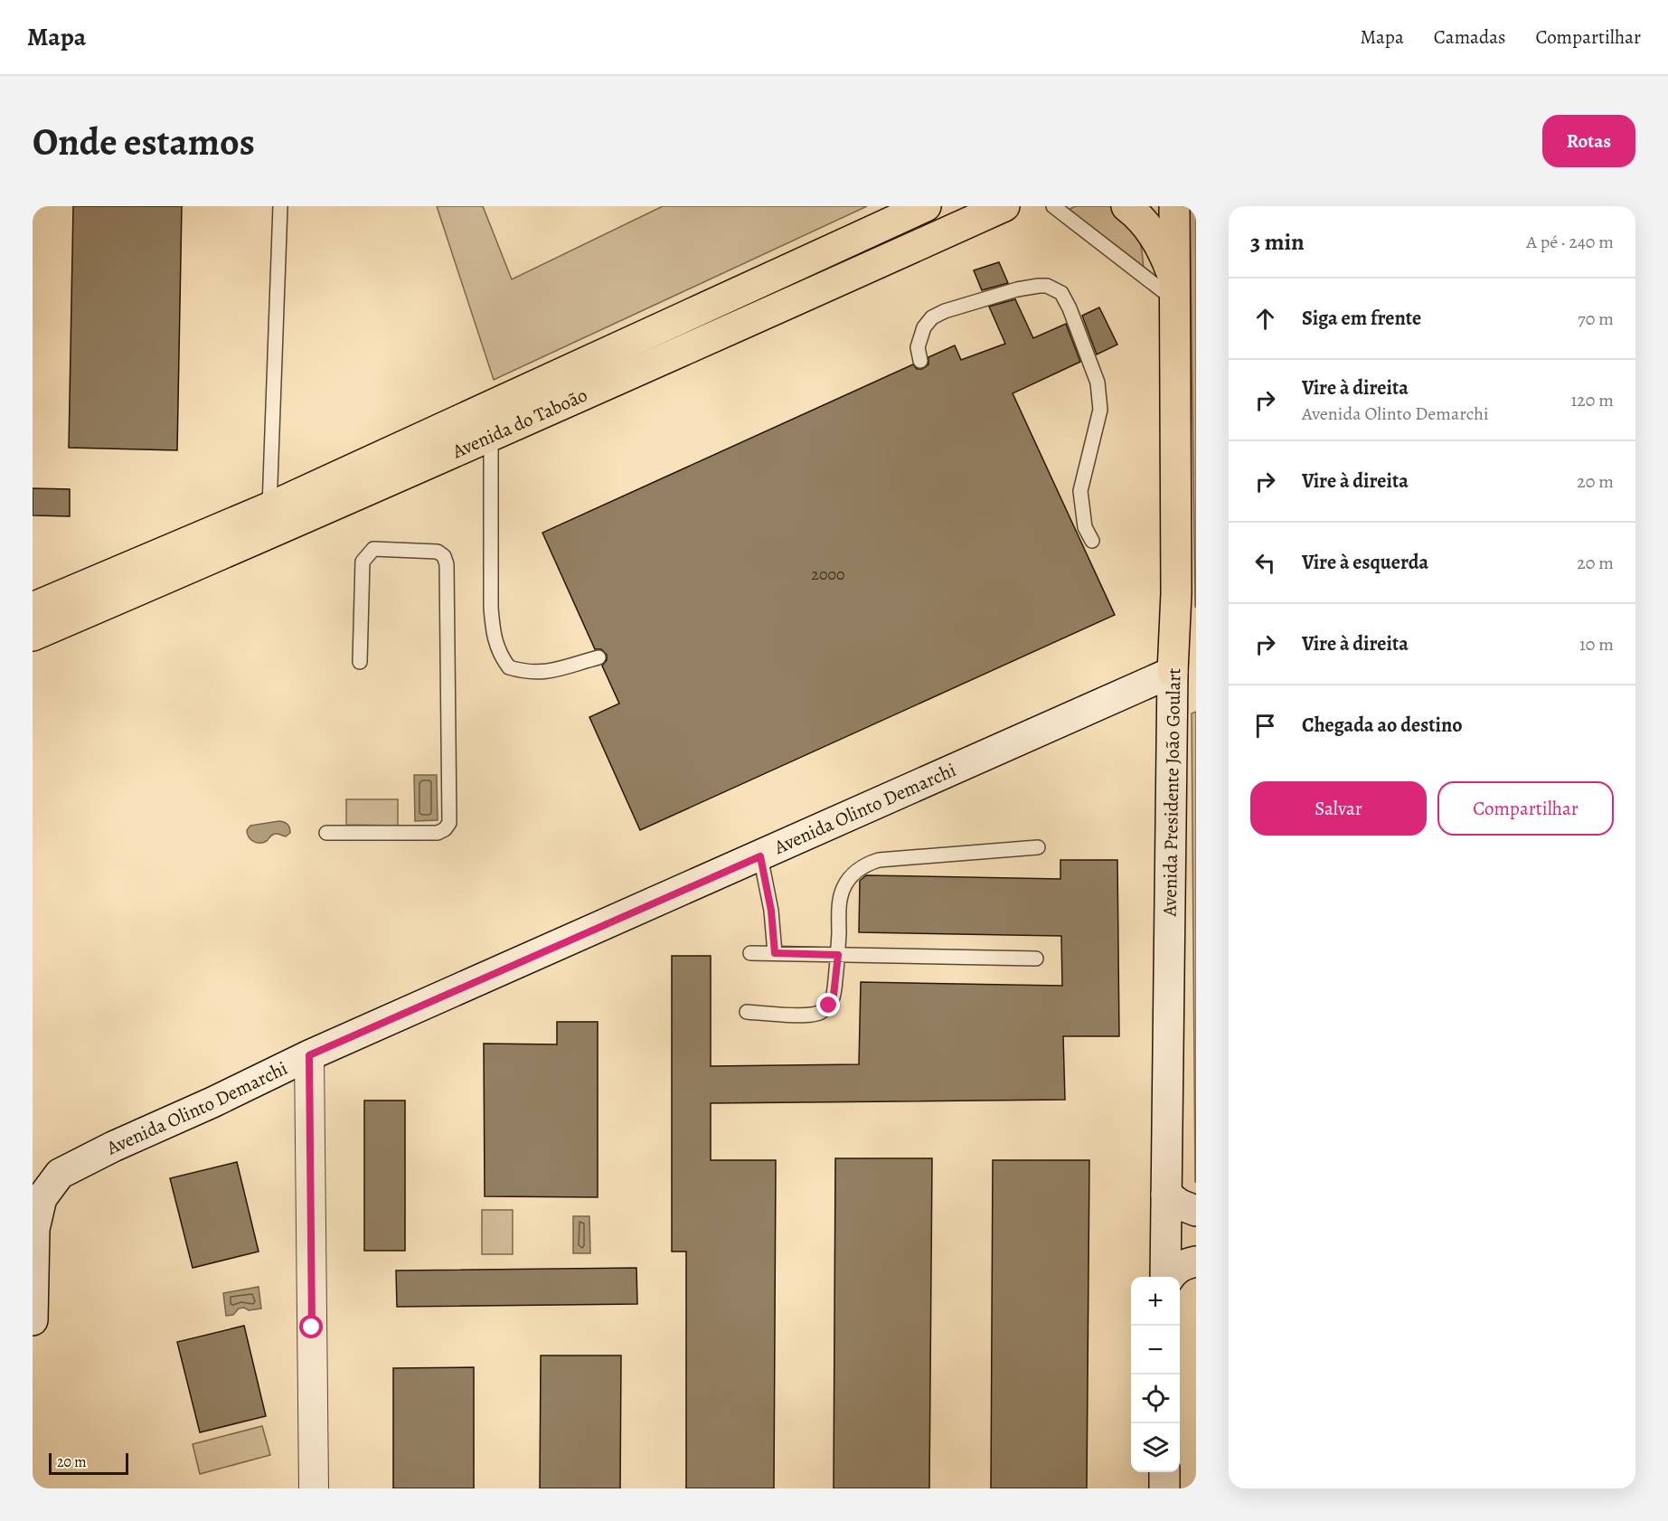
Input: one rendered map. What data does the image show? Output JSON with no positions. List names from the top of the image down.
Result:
{
  "streets": {
    "main road": ["Avenida do Taboão", "Avenida Presidente João Goulart"],
    "street": ["Avenida Olinto Demarchi"]
  },
  "crossings": [
    ["Avenida Presidente João Goulart", "Avenida Olinto Demarchi"]
  ],
  "house_numbers": ["2000"],
  "scale_bar": "20 m",
  "page": {
    "header": "Mapa",
    "nav": ["Mapa", "Camadas", "Compartilhar"],
    "buttons": [
      "Rotas",
      ["Salvar", "Compartilhar"]
    ],
    "title": "Onde estamos",
    "heading": ["3 min", "A pé · 240 m"],
    "list": [
      ["Siga em frente", "70 m"],
      ["Vire à direita", "Avenida Olinto Demarchi", "120 m"],
      ["Vire à direita", "20 m"],
      ["Vire à esquerda", "20 m"],
      ["Vire à direita", "10 m"],
      "Chegada ao destino"
    ],
    "map_buttons": ["+", "−"],
    "scale": "20 m"
  }
}
